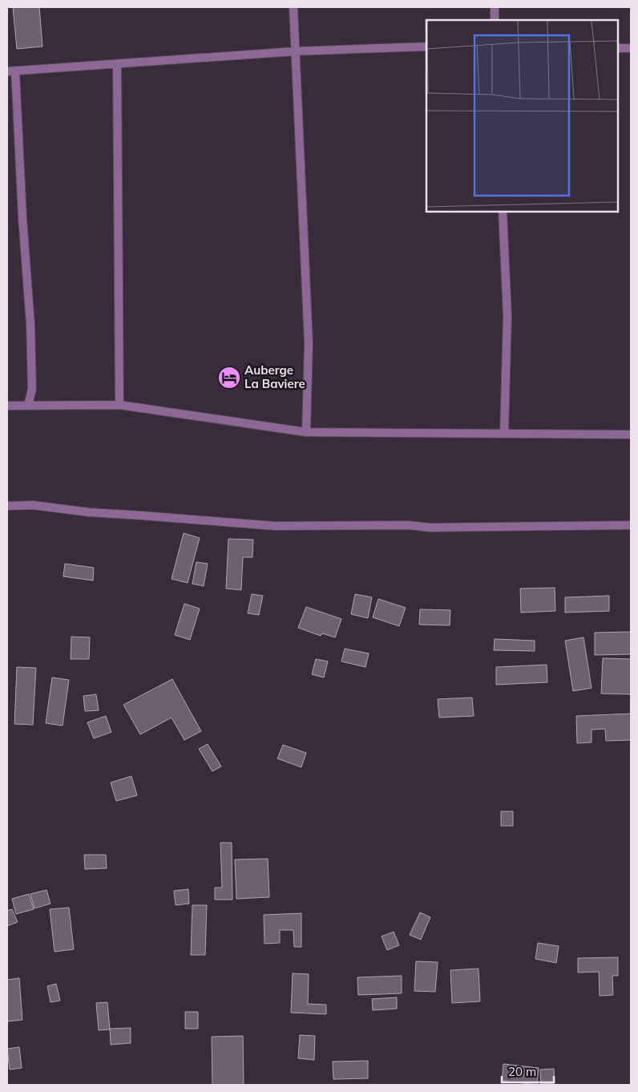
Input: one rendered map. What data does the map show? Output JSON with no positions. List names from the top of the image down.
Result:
{
  "places": {
    "hotel": ["Auberge La Baviere"]
  },
  "scale_bar": "20 m"
}
